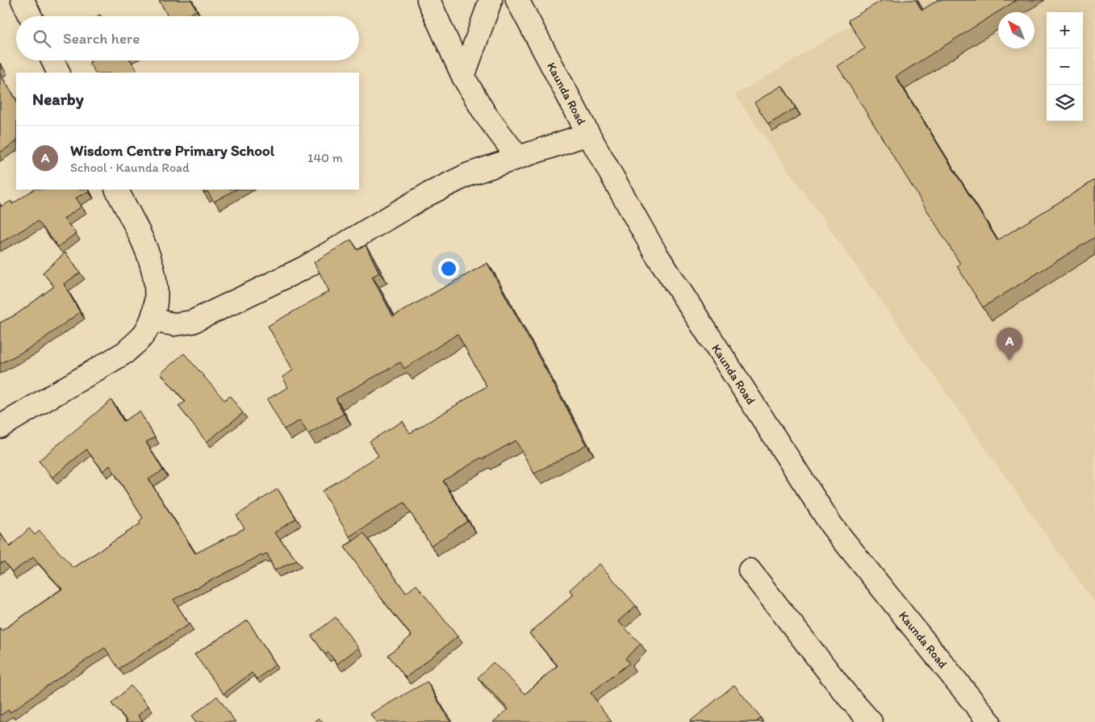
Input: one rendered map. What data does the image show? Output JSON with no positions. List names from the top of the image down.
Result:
{
  "streets": {
    "street": ["Kaunda Road"]
  },
  "north": "top left",
  "page": {
    "map_buttons": ["+", "−"],
    "search": "Search here",
    "heading": "Nearby",
    "list": [
      {
        "mark": "A",
        "name": "Wisdom Centre Primary School",
        "note": "School · Kaunda Road",
        "value": "140 m"
      }
    ],
    "pins": "A"
  }
}
